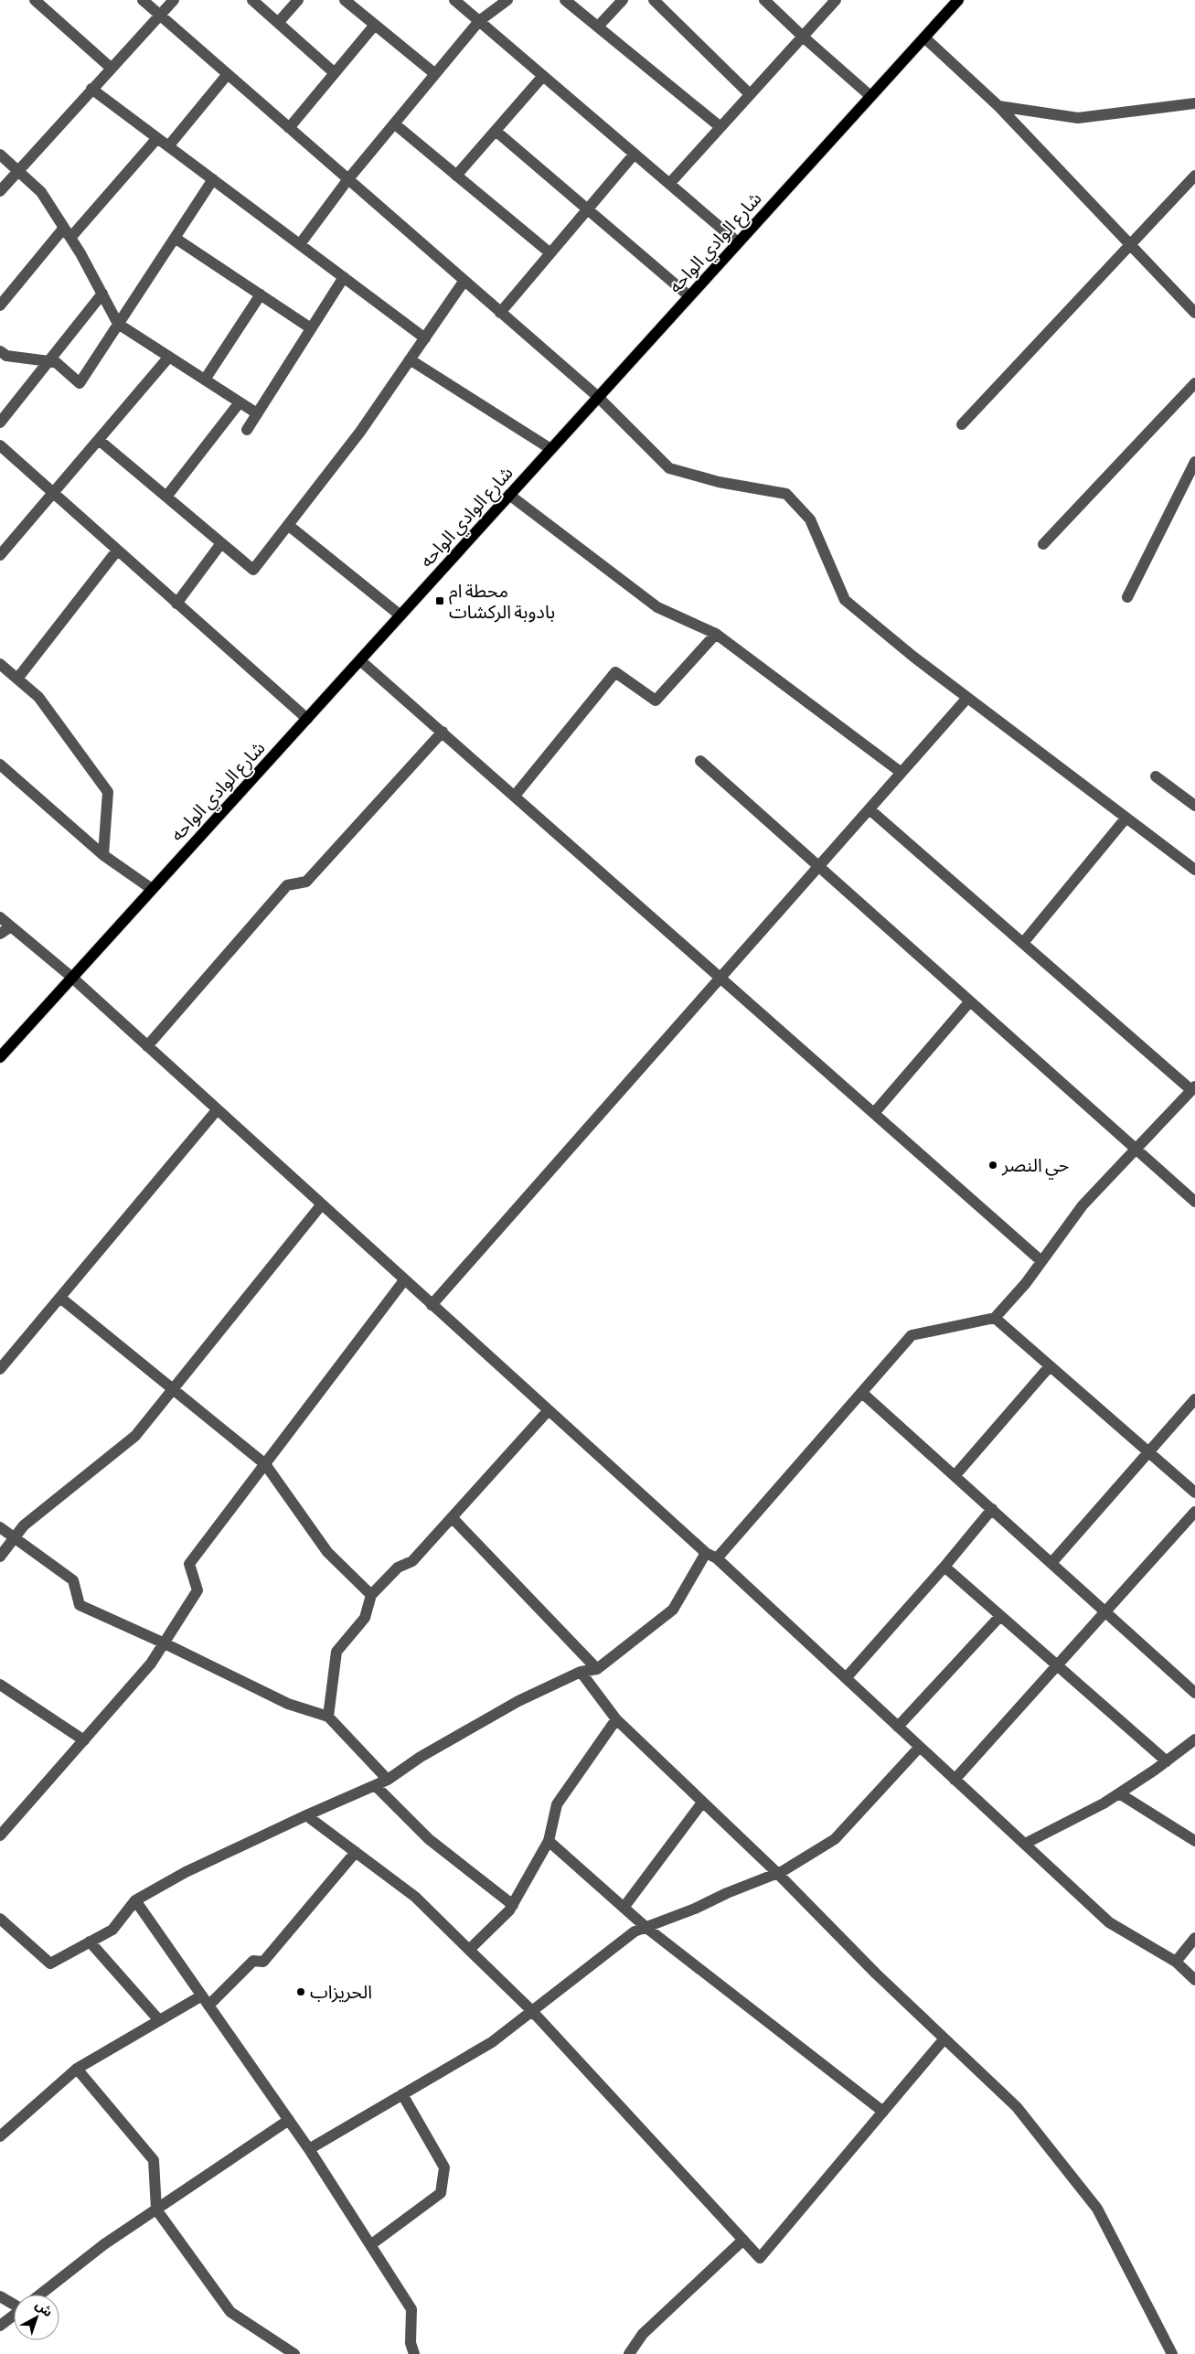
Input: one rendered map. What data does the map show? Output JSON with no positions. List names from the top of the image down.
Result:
{
  "streets": {
    "main road": ["شارع الوادي الواحه"]
  },
  "places": {
    "transit": ["محطة ام بادوبة الركشات"],
    "other": ["حي النصر", "الحريزاب"]
  },
  "north": "top right"
}
